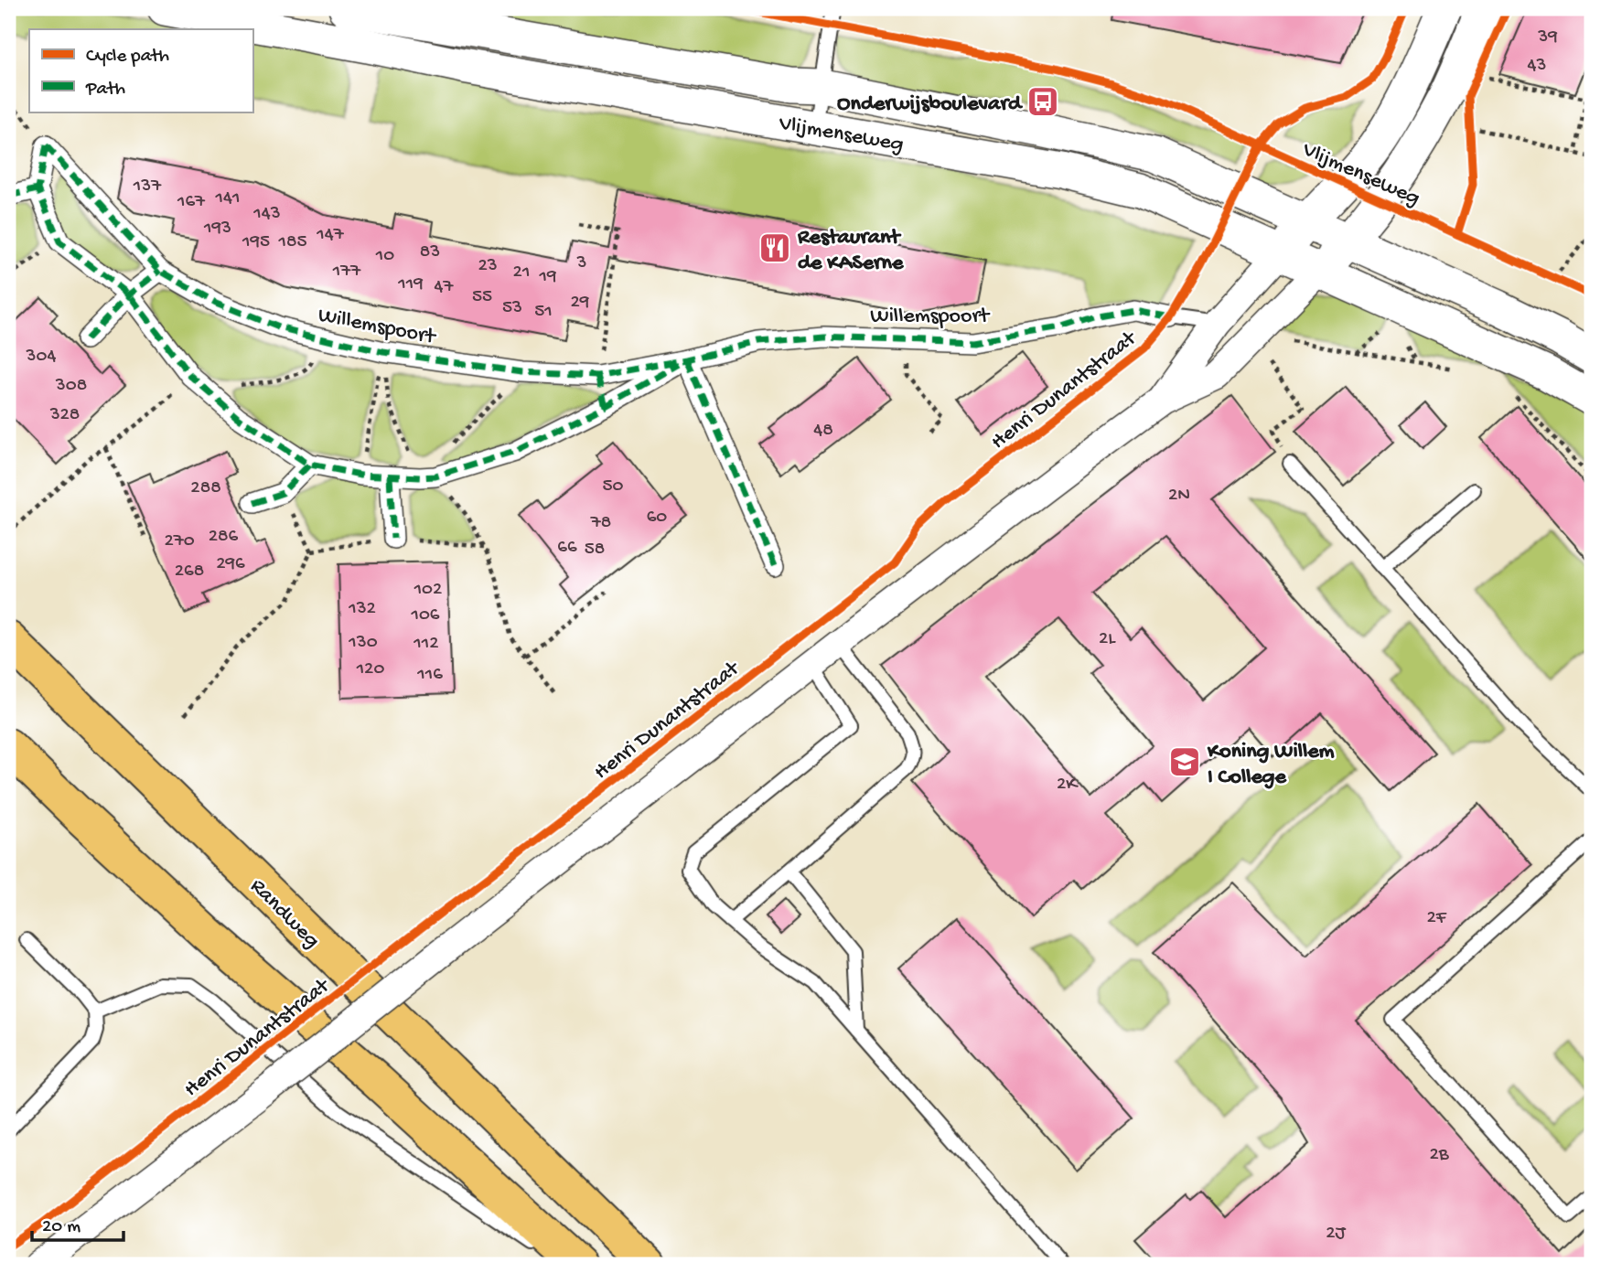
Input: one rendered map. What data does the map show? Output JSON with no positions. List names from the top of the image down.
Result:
{
  "streets": {
    "main road": ["Randweg"],
    "street": ["Vlijmenseweg", "Willemspoort"],
    "cycle path": ["Henri Dunantstraat"]
  },
  "places": {
    "bus stop": ["Onderwijsboulevard"],
    "restaurant": ["Restaurant de KASerne"],
    "school or university": ["Koning Willem I College"]
  },
  "house_numbers": [
    "39",
    "43",
    "137",
    "141",
    "167",
    "143",
    "193",
    "147",
    "195",
    "185",
    "83",
    "10",
    "3",
    "23",
    "177",
    "21",
    "19",
    "119",
    "47",
    "55",
    "29",
    "53",
    "51",
    "304",
    "308",
    "328",
    "48",
    "50",
    "288",
    "2N",
    "60",
    "78",
    "286",
    "270",
    "66",
    "58",
    "296",
    "268",
    "102",
    "132",
    "106",
    "2L",
    "130",
    "112",
    "120",
    "116",
    "2K",
    "2F",
    "2B",
    "2J"
  ],
  "legend": ["Cycle path", "Path"],
  "scale_bar": "20 m"
}
